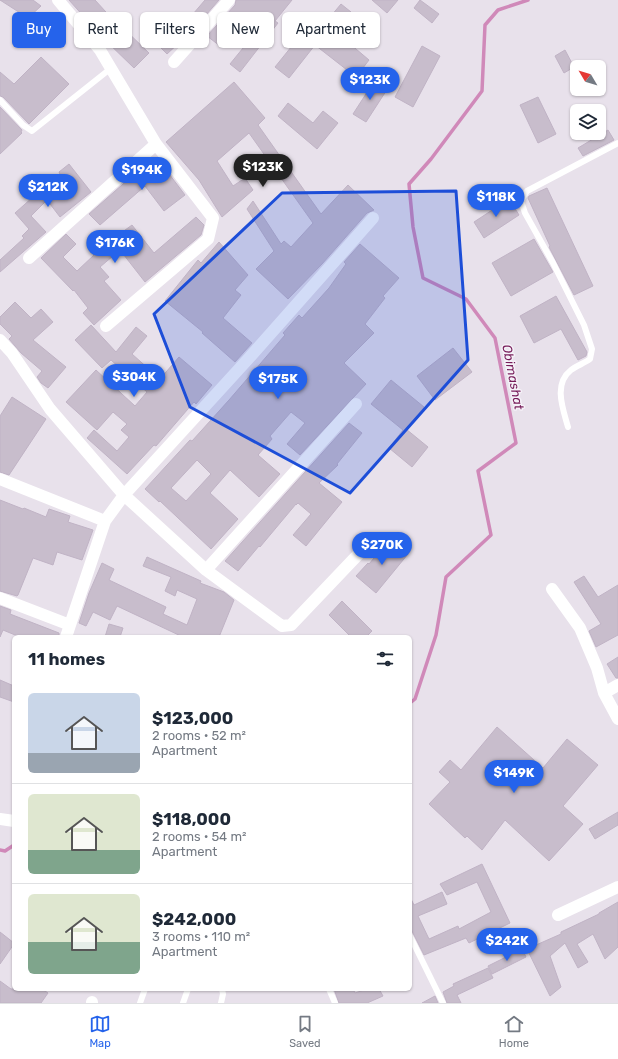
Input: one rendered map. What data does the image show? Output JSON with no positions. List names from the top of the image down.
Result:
{
  "water": ["Obimashat"],
  "north": "top left",
  "page": {
    "chip": [
      "Buy",
      "Rent",
      "Filters",
      "New",
      "Apartment"
    ],
    "price": [
      "$123K",
      "$123K",
      "$194K",
      "$212K",
      "$118K",
      "$176K",
      "$304K",
      "$175K",
      "$270K",
      "$149K",
      "$242K"
    ],
    "heading": "11 homes",
    "list": [
      {
        "name": "$123,000",
        "note": "2 rooms · 52 m² · Apartment"
      },
      {
        "name": "$118,000",
        "note": "2 rooms · 54 m² · Apartment"
      },
      {
        "name": "$242,000",
        "note": "3 rooms · 110 m² · Apartment"
      }
    ],
    "tabs": ["Map", "Saved", "Home"]
  }
}
